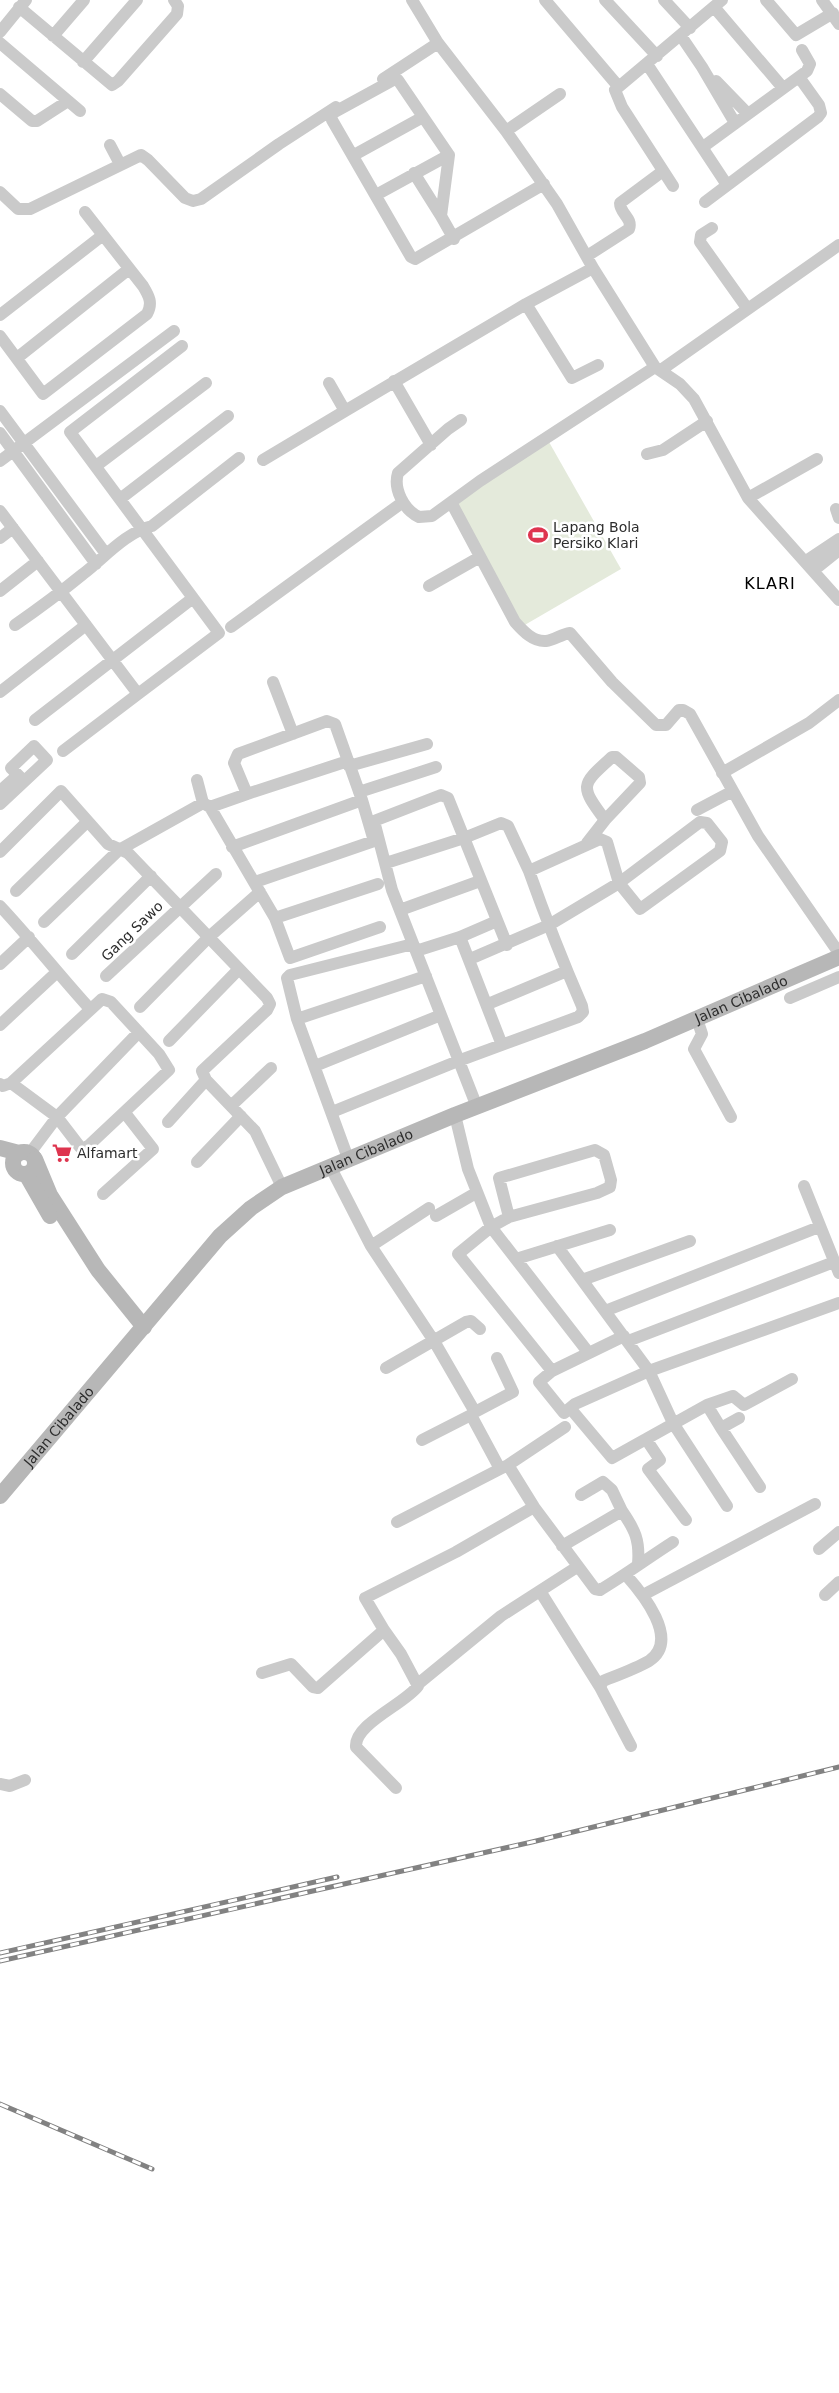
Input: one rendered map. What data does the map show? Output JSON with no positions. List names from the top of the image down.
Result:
{
  "streets": {
    "street": ["Gang Sawo", "Jalan Cibalado"]
  },
  "districts": ["KLARI"],
  "places": {
    "sports": ["Lapang Bola Persiko Klari"],
    "supermarket": ["Alfamart"]
  }
}
